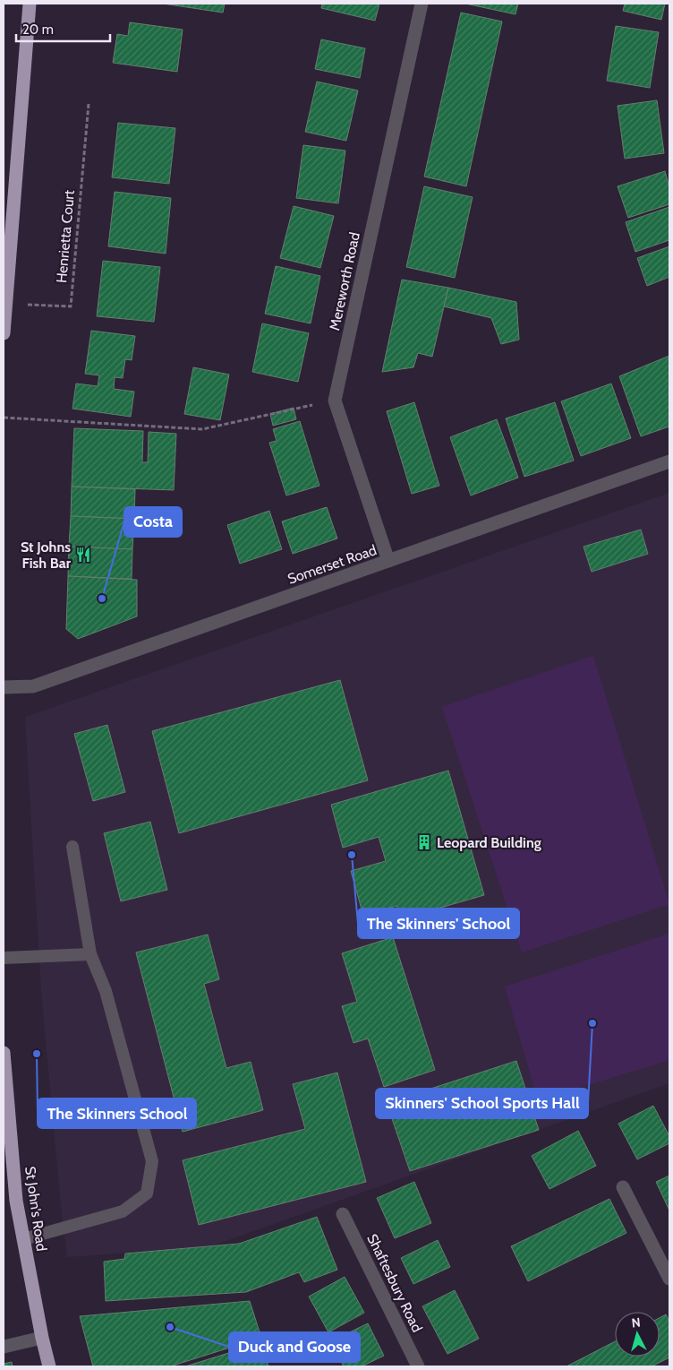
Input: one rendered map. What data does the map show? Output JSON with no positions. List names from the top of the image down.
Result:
{
  "streets": {
    "highway": ["St John's Road"],
    "street": ["Mereworth Road", "Somerset Road", "Shaftesbury Road"],
    "path": ["Henrietta Court"]
  },
  "places": {
    "restaurant": ["St Johns Fish Bar"],
    "other": [
      "Costa",
      "The Skinners' School",
      "Skinners' School Sports Hall",
      "The Skinners School",
      "Duck and Goose"
    ],
    "building": ["Leopard Building"]
  },
  "scale_bar": "20 m",
  "north": "top"
}
